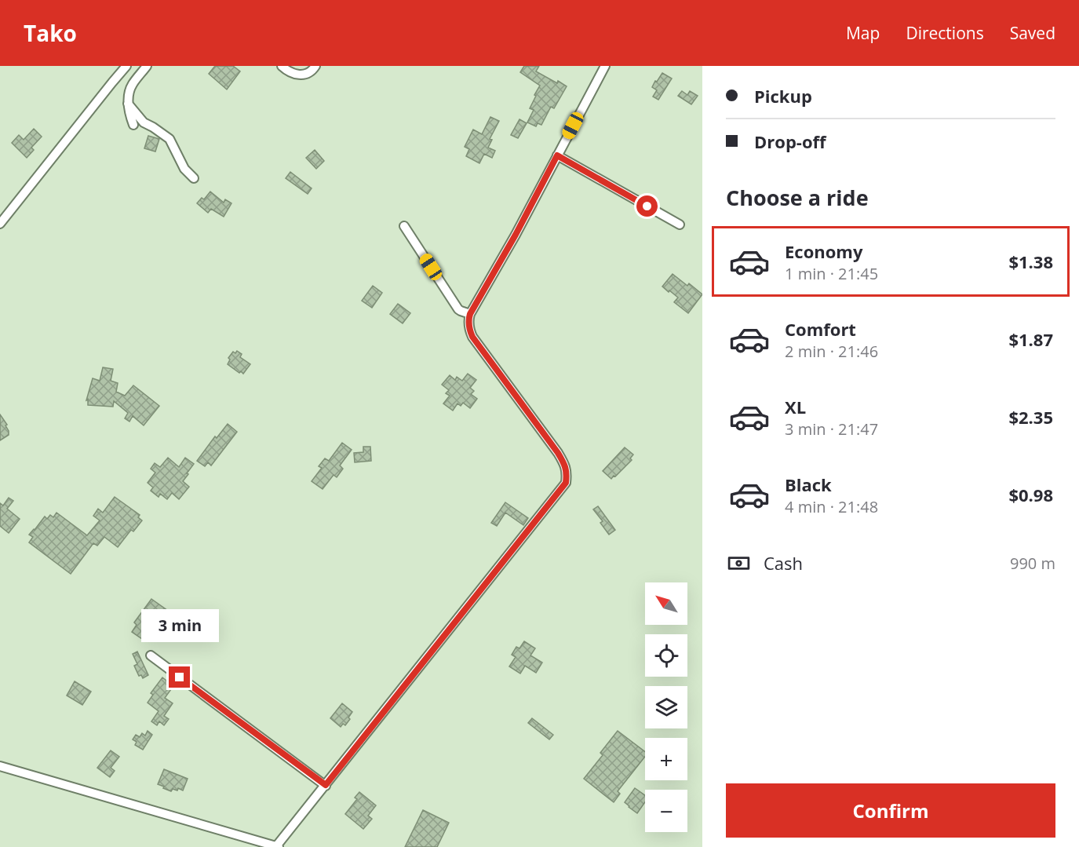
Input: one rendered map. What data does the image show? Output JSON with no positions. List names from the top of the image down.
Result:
{
  "north": "top left",
  "page": {
    "header": "Tako",
    "nav": ["Map", "Directions", "Saved"],
    "banner": ["Pickup", "Drop-off"],
    "heading": "Choose a ride",
    "list": [
      {
        "name": "Economy",
        "note": "1 min · 21:45",
        "value": "$1.38"
      },
      {
        "name": "Comfort",
        "note": "2 min · 21:46",
        "value": "$1.87"
      },
      {
        "name": "XL",
        "note": "3 min · 21:47",
        "value": "$2.35"
      },
      {
        "name": "Black",
        "note": "4 min · 21:48",
        "value": "$0.98"
      }
    ],
    "pay": ["Cash", "990 m"],
    "map_buttons": ["+", "−"],
    "bubble": "3 min",
    "buttons": "Confirm"
  }
}
